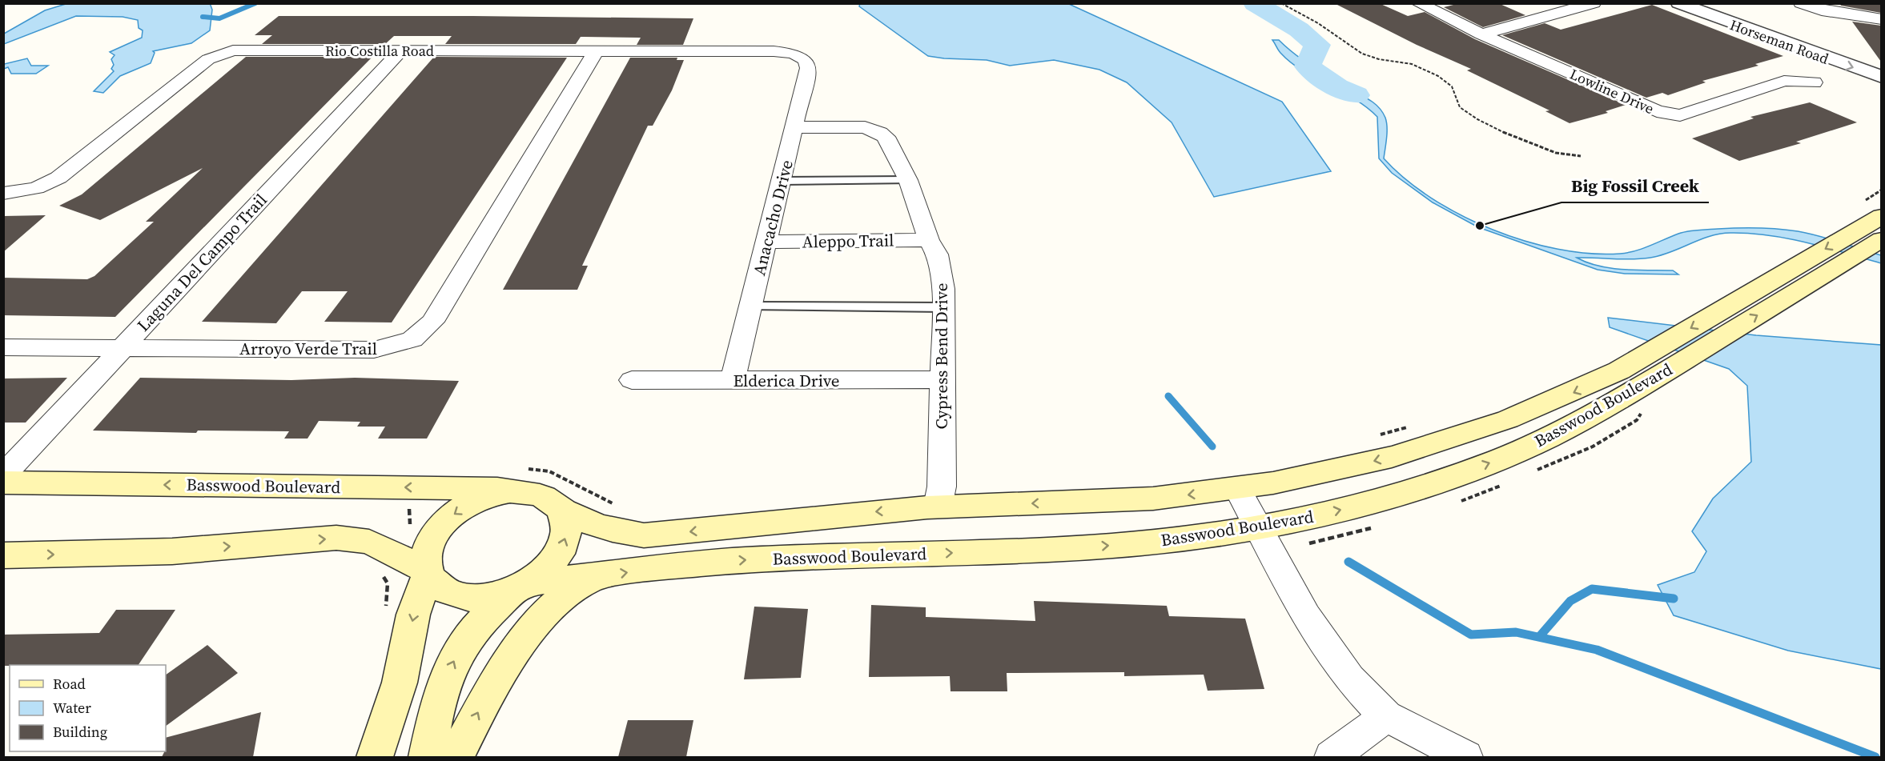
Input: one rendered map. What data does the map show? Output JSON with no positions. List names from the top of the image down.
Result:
{
  "streets": {
    "main road": ["Basswood Boulevard"],
    "street": [
      "Horseman Road",
      "Rio Costilla Road",
      "Lowline Drive",
      "Anacacho Drive",
      "Aleppo Trail",
      "Laguna Del Campo Trail",
      "Arroyo Verde Trail",
      "Cypress Bend Drive",
      "Elderica Drive"
    ]
  },
  "crossings": [
    ["Rio Costilla Road", "Anacacho Drive"],
    ["Rio Costilla Road", "Laguna Del Campo Trail"],
    ["Rio Costilla Road", "Arroyo Verde Trail"],
    ["Anacacho Drive", "Aleppo Trail"],
    ["Anacacho Drive", "Cypress Bend Drive"],
    ["Anacacho Drive", "Elderica Drive"],
    ["Aleppo Trail", "Cypress Bend Drive"],
    ["Laguna Del Campo Trail", "Arroyo Verde Trail"],
    ["Cypress Bend Drive", "Elderica Drive"],
    ["Cypress Bend Drive", "Basswood Boulevard"]
  ],
  "places": ["Big Fossil Creek"],
  "legend": ["Road", "Water", "Building"]
}
